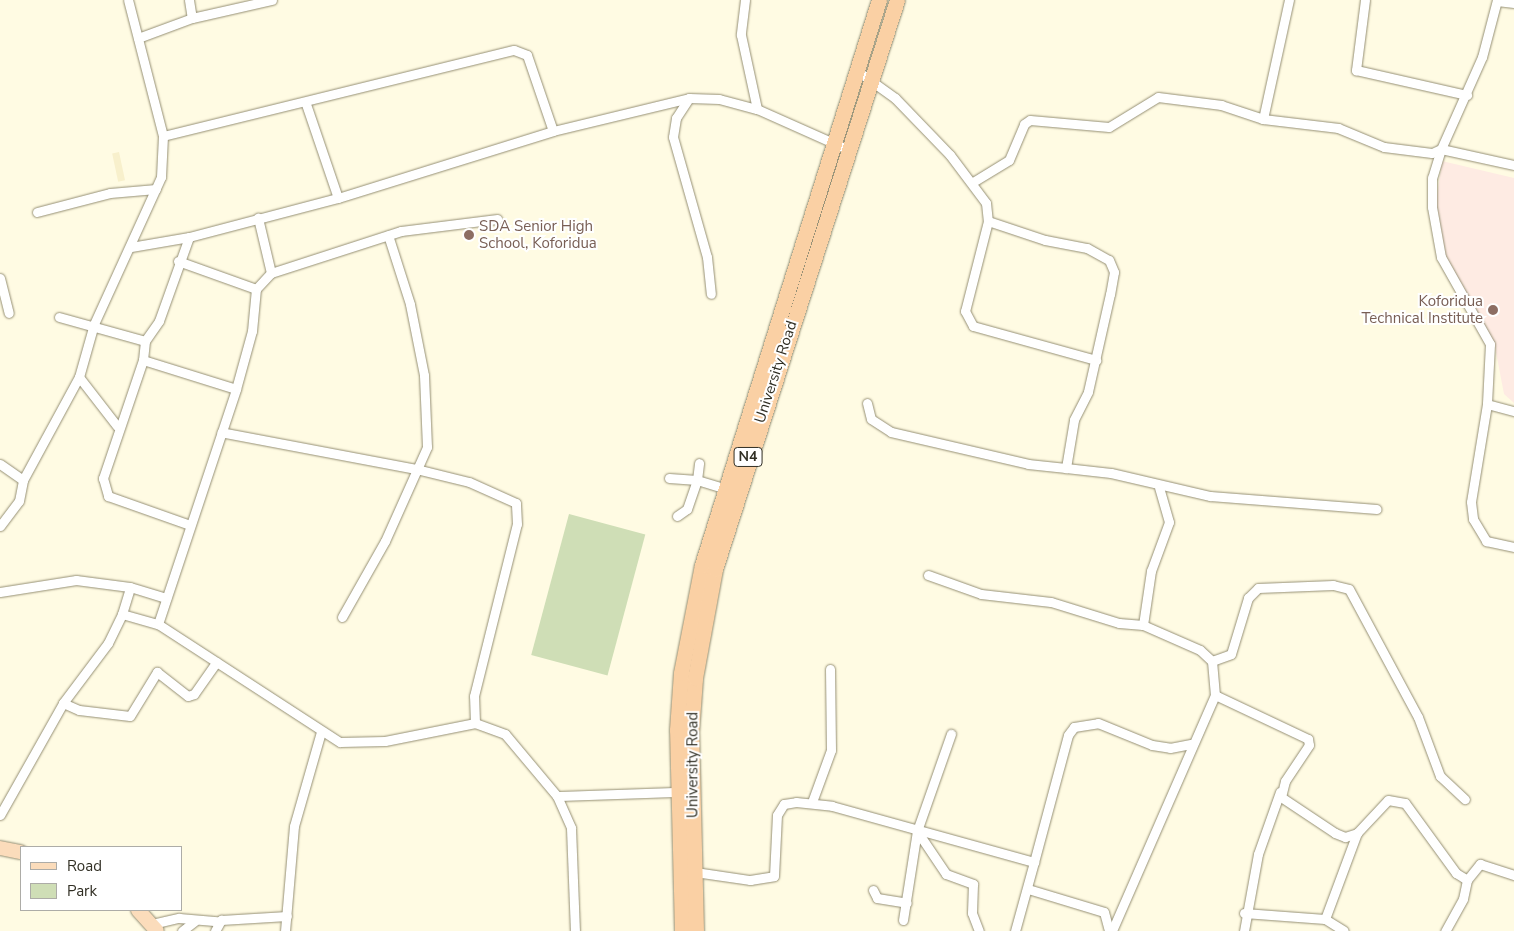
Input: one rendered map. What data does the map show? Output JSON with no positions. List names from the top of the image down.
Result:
{
  "streets": {
    "highway": ["University Road", "N4"]
  },
  "places": ["SDA Senior High School, Koforidua", "Koforidua Technical Institute"],
  "legend": ["Road", "Park"]
}
